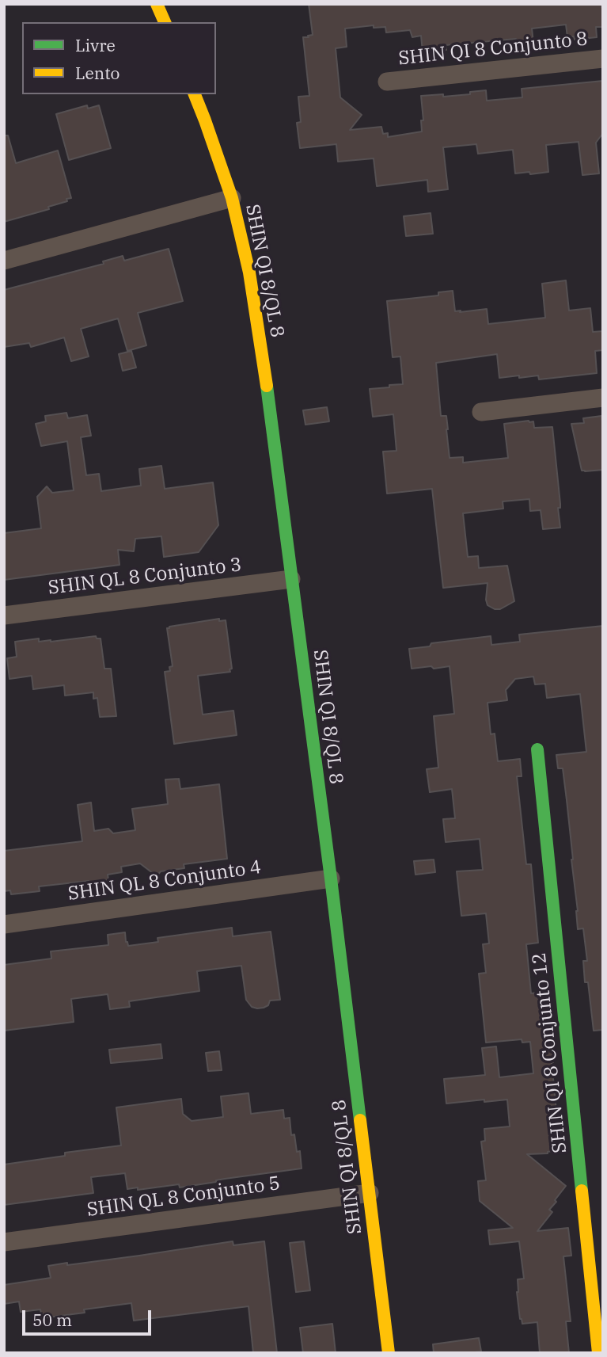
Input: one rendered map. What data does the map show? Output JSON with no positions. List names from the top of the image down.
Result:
{
  "streets": {
    "street": [
      "SHIN QI 8 Conjunto 8",
      "SHIN QI 8/QL 8",
      "SHIN QL 8 Conjunto 3",
      "SHIN QL 8 Conjunto 4",
      "SHIN QI 8 Conjunto 12",
      "SHIN QL 8 Conjunto 5"
    ]
  },
  "crossings": [
    ["SHIN QI 8/QL 8", "SHIN QL 8 Conjunto 3"],
    ["SHIN QI 8/QL 8", "SHIN QL 8 Conjunto 4"],
    ["SHIN QI 8/QL 8", "SHIN QL 8 Conjunto 5"]
  ],
  "legend": ["Livre", "Lento"],
  "scale_bar": "50 m"
}
